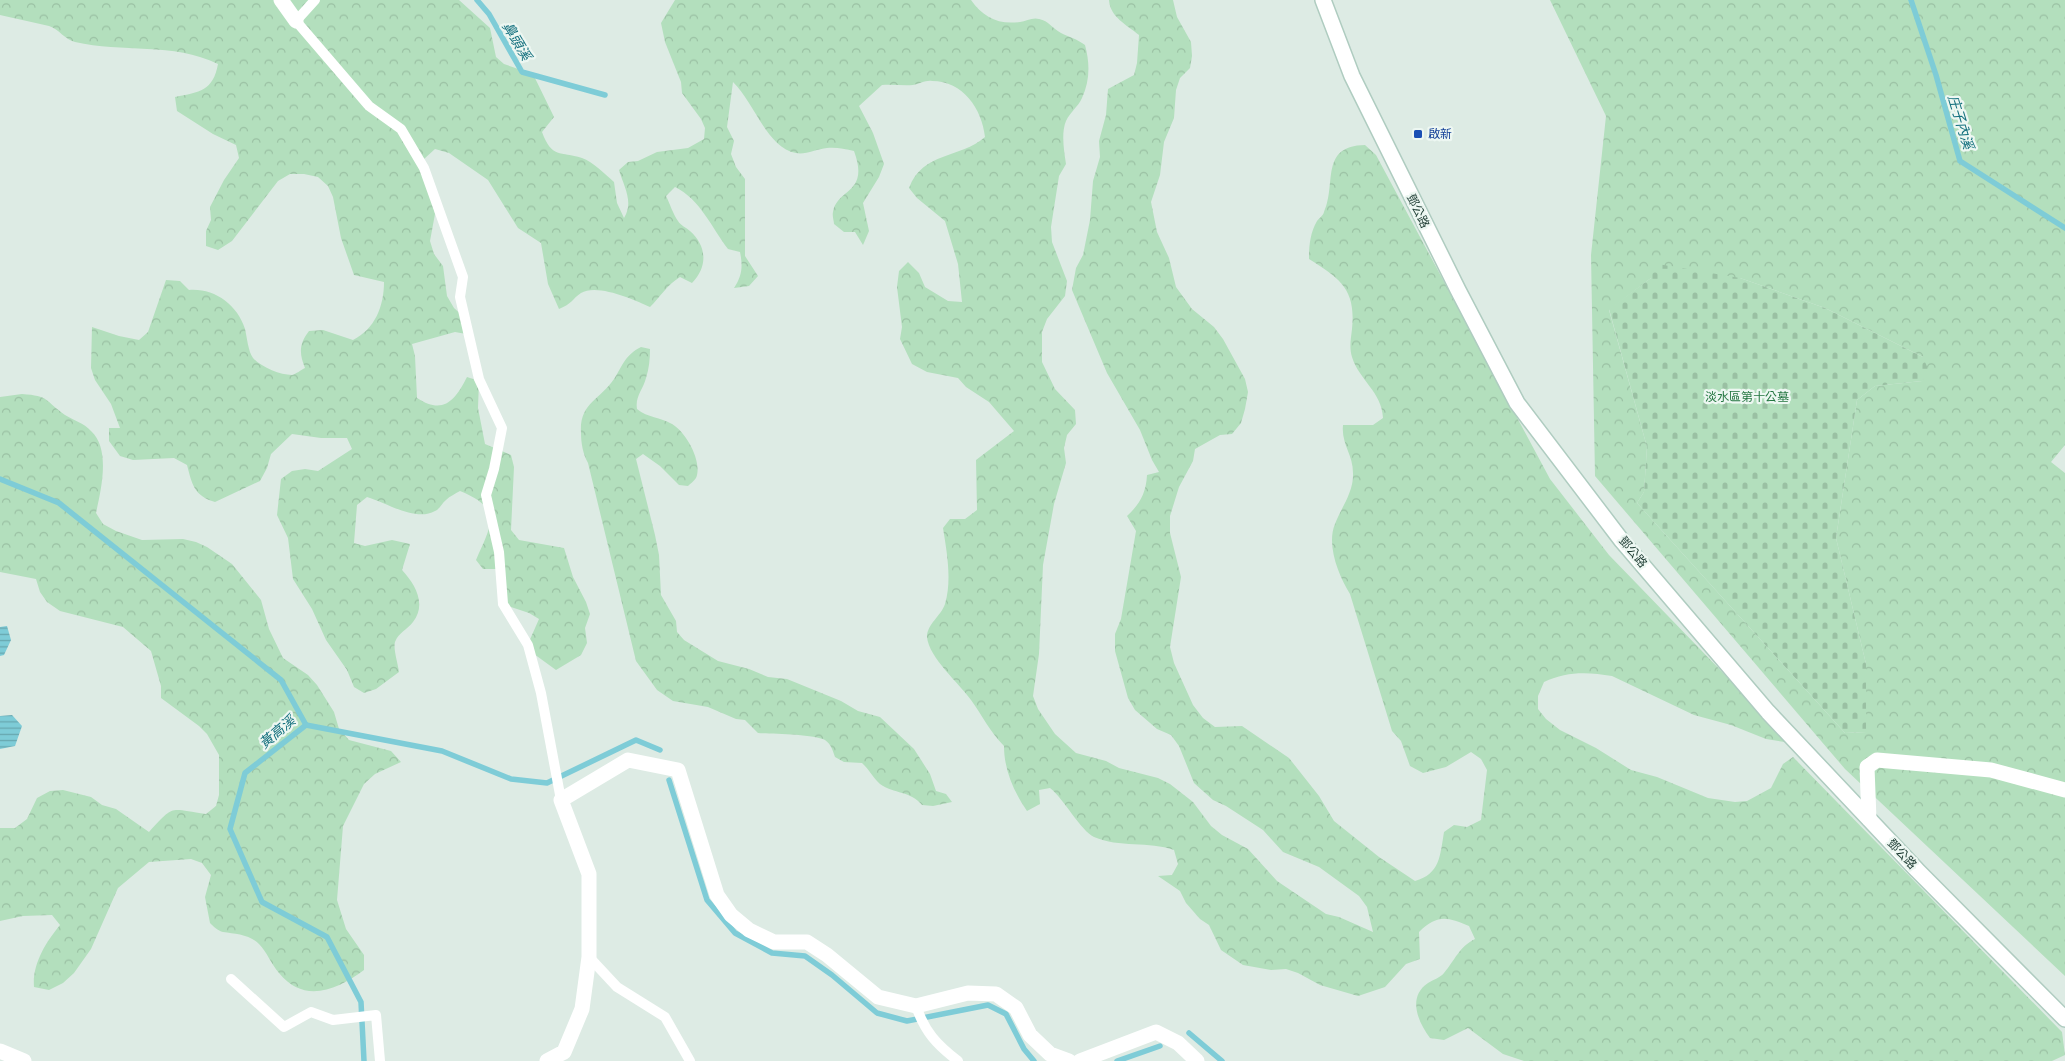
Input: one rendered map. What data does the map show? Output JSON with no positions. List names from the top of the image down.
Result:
{
  "streets": {
    "street": ["鄧公路"]
  },
  "water": ["鼻頭溪", "庄子內溪", "黃高溪"],
  "parks": ["淡水區第十公墓"],
  "places": {
    "transit": ["啟新"]
  }
}
